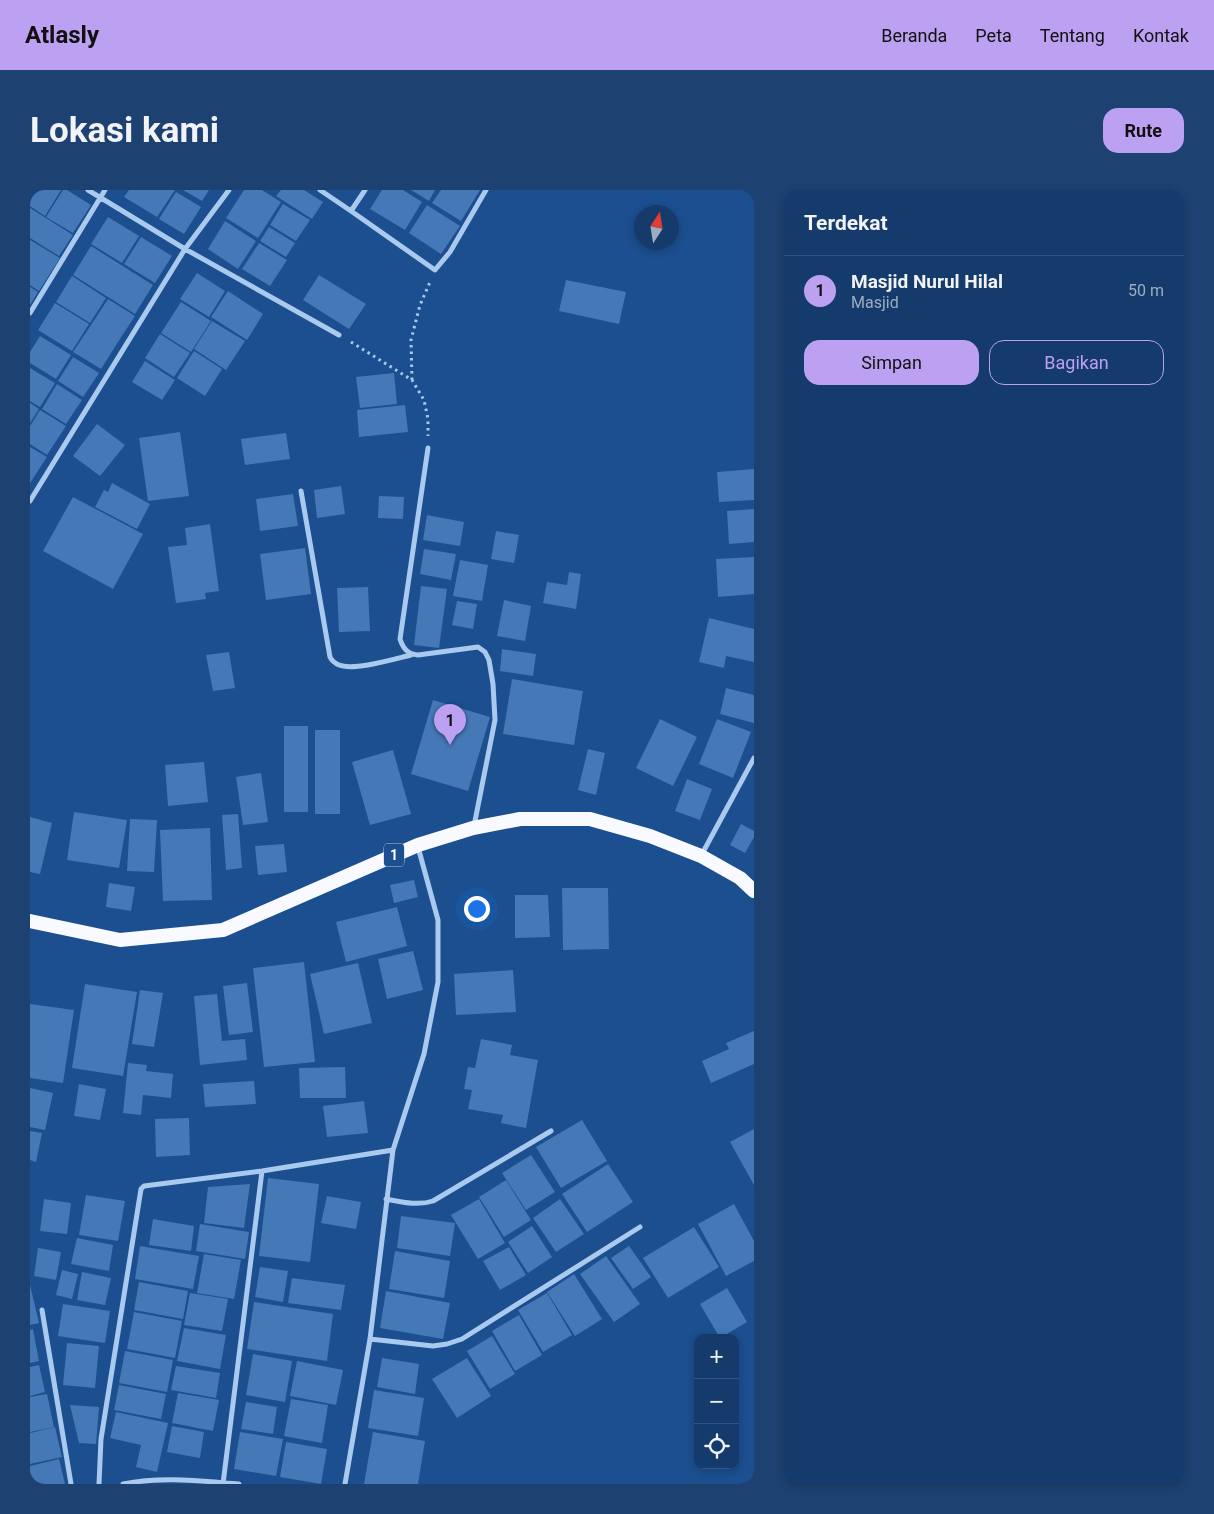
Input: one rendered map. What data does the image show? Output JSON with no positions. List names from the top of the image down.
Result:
{
  "streets": {
    "highway": ["1"]
  },
  "north": "top",
  "page": {
    "header": "Atlasly",
    "nav": [
      "Beranda",
      "Peta",
      "Tentang",
      "Kontak"
    ],
    "buttons": [
      "Rute",
      ["Simpan", "Bagikan"]
    ],
    "title": "Lokasi kami",
    "heading": "Terdekat",
    "list": [
      {
        "mark": "1",
        "name": "Masjid Nurul Hilal",
        "note": "Masjid",
        "value": "50 m"
      }
    ],
    "pins": "1",
    "map_buttons": ["+", "−"]
  }
}
